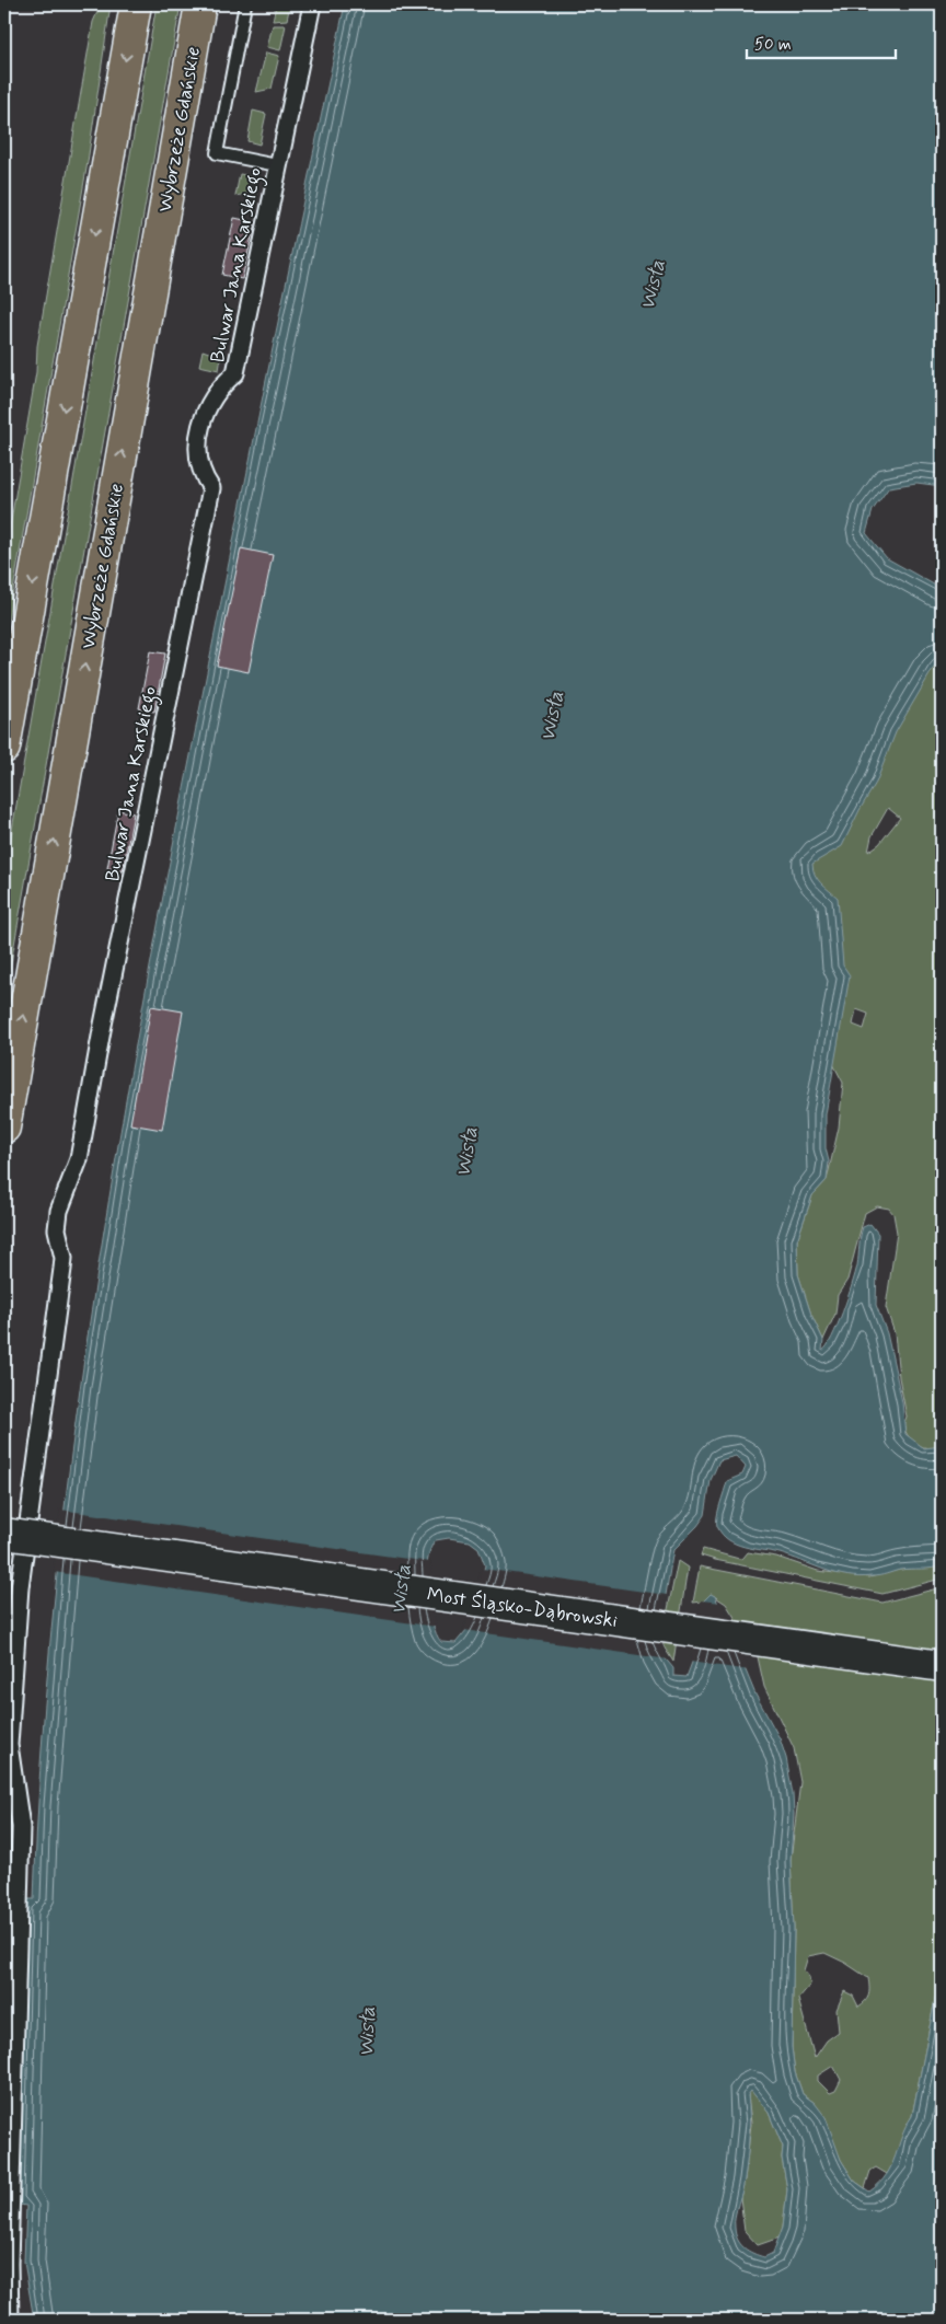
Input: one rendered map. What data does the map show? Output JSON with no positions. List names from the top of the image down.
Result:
{
  "streets": {
    "main road": ["Wybrzeże Gdańskie", "Most Śląsko-Dąbrowski"],
    "street": ["Bulwar Jana Karskiego"]
  },
  "water": ["Wisła"],
  "scale_bar": "50 m"
}
